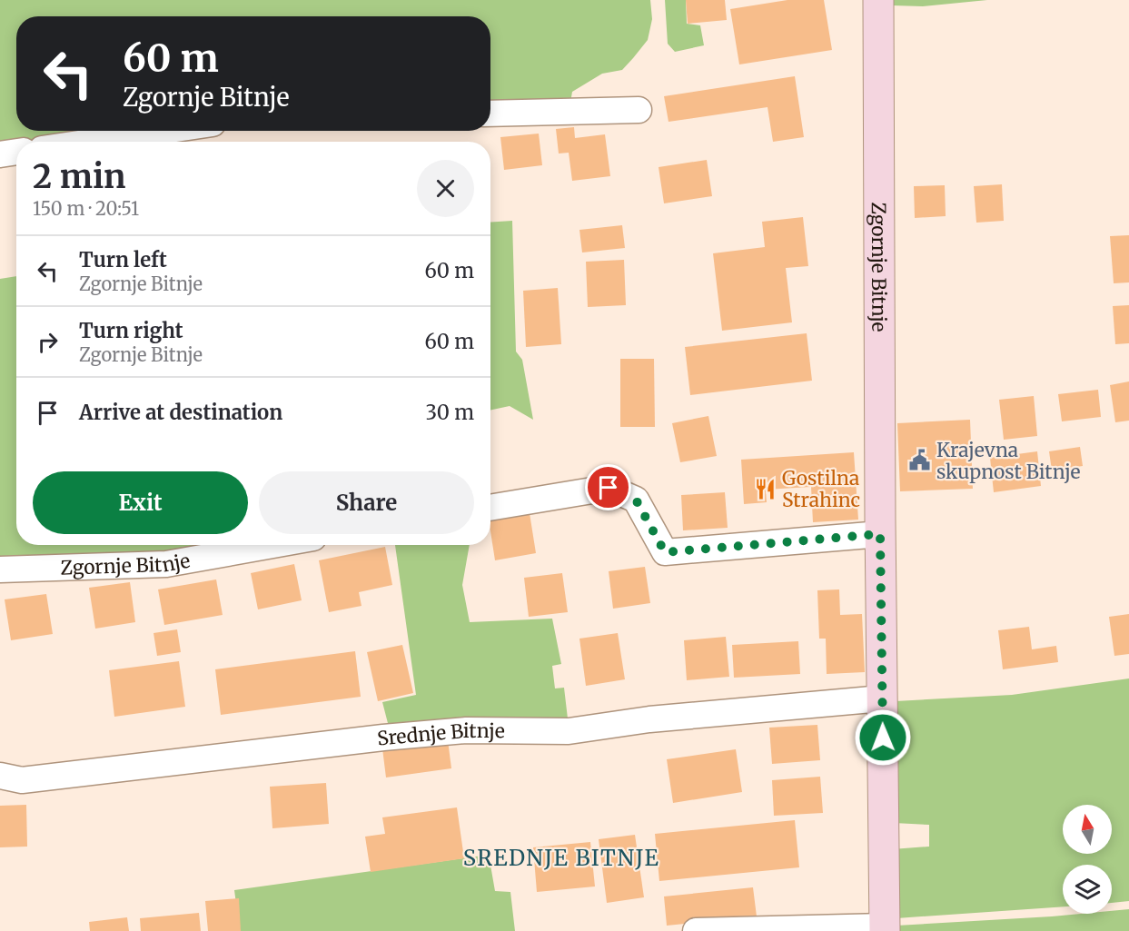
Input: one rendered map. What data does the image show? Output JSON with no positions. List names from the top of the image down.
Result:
{
  "streets": {
    "main road": ["Zgornje Bitnje"],
    "street": ["Srednje Bitnje"]
  },
  "crossings": [
    ["Zgornje Bitnje", "Srednje Bitnje"]
  ],
  "districts": ["SREDNJE BITNJE"],
  "places": {
    "public building": ["Krajevna skupnost Bitnje"],
    "restaurant": ["Gostilna Strahinc"]
  },
  "north": "top",
  "page": {
    "turn": ["60 m", "Zgornje Bitnje"],
    "heading": ["2 min", "150 m · 20:51"],
    "list": [
      {
        "name": "Turn left",
        "note": "Zgornje Bitnje",
        "value": "60 m"
      },
      {
        "name": "Turn right",
        "note": "Zgornje Bitnje",
        "value": "60 m"
      },
      {
        "name": "Arrive at destination",
        "value": "30 m"
      }
    ],
    "buttons": ["Exit", "Share"]
  }
}
